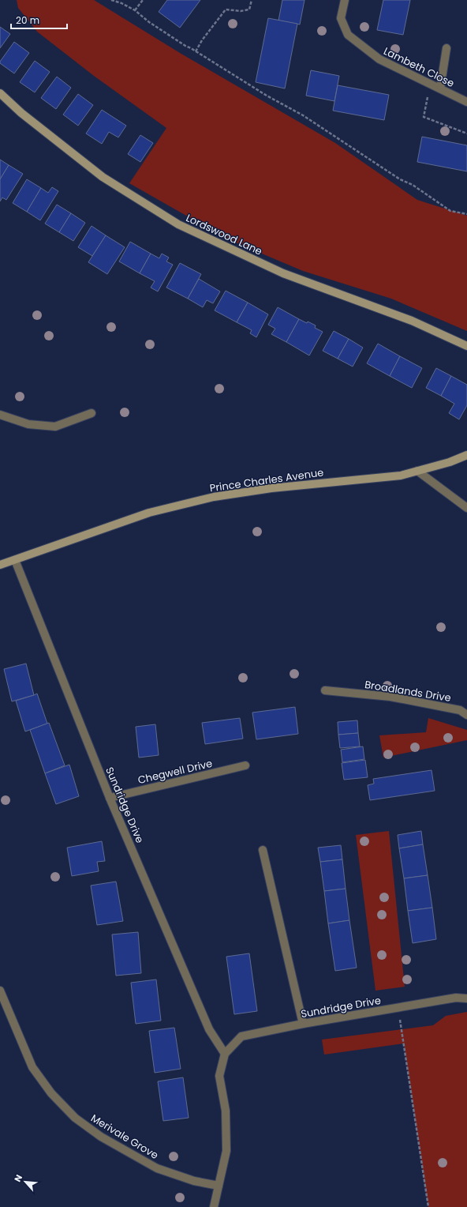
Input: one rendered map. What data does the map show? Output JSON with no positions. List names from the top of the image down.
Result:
{
  "streets": {
    "street": [
      "Lambeth Close",
      "Lordswood Lane",
      "Prince Charles Avenue",
      "Broadlands Drive",
      "Chegwell Drive",
      "Sundridge Drive",
      "Merivale Grove"
    ]
  },
  "crossings": [
    ["Prince Charles Avenue", "Sundridge Drive"],
    ["Chegwell Drive", "Sundridge Drive"],
    ["Sundridge Drive", "Merivale Grove"]
  ],
  "scale_bar": "20 m",
  "north": "top left"
}
